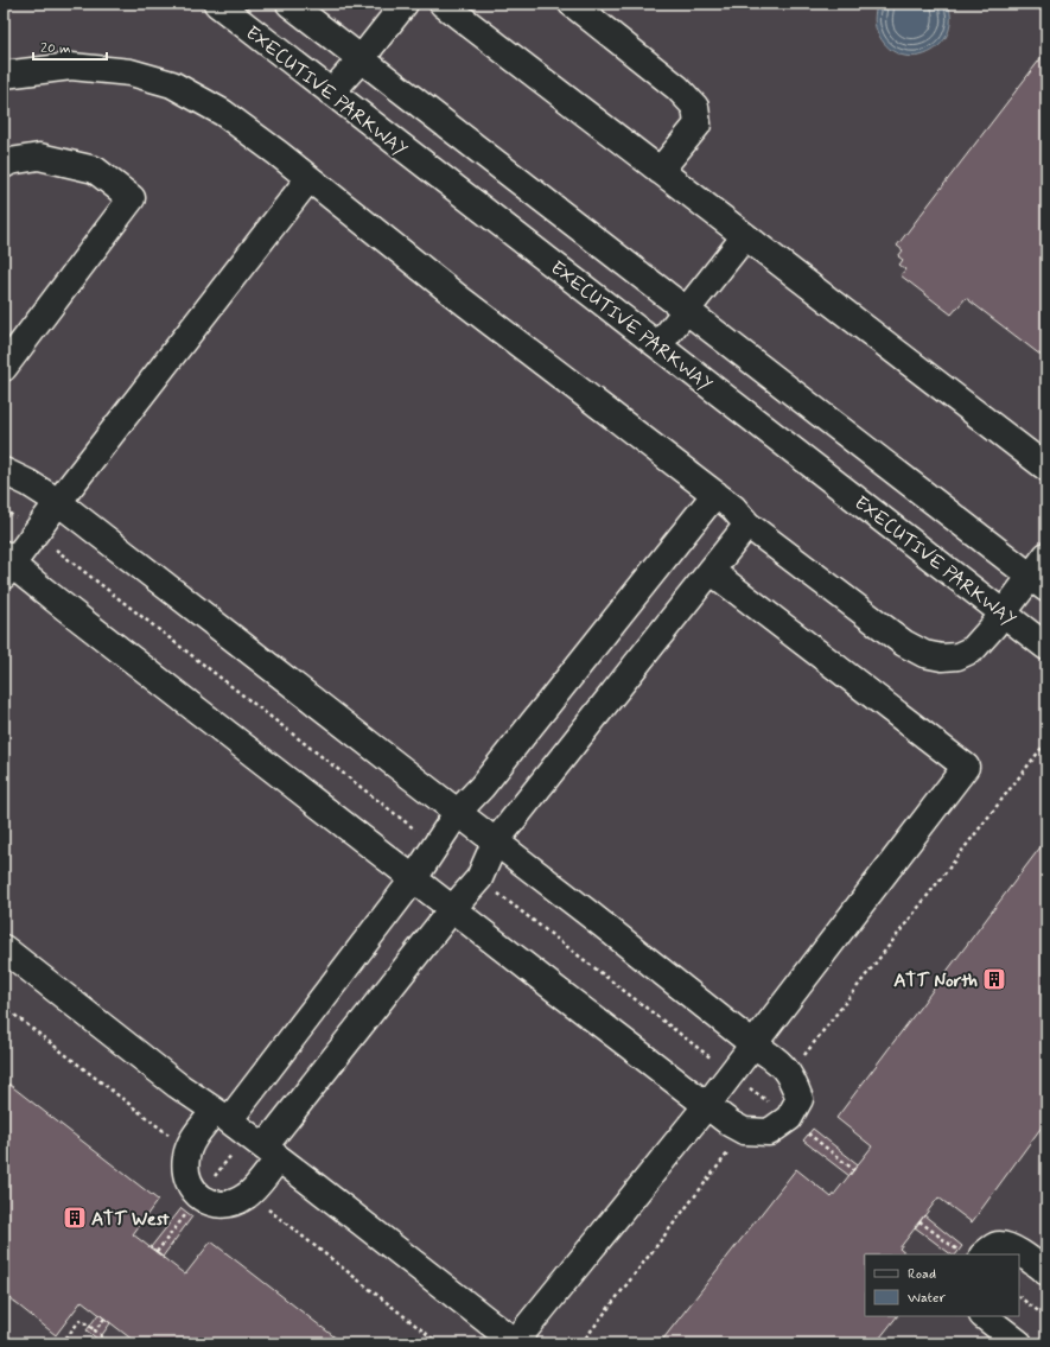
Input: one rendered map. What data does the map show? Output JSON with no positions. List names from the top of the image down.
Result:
{
  "streets": {
    "street": ["EXECUTIVE PARKWAY"]
  },
  "places": {
    "building": ["ATT North", "ATT West"]
  },
  "legend": ["Road", "Water"],
  "scale_bar": "20 m"
}
